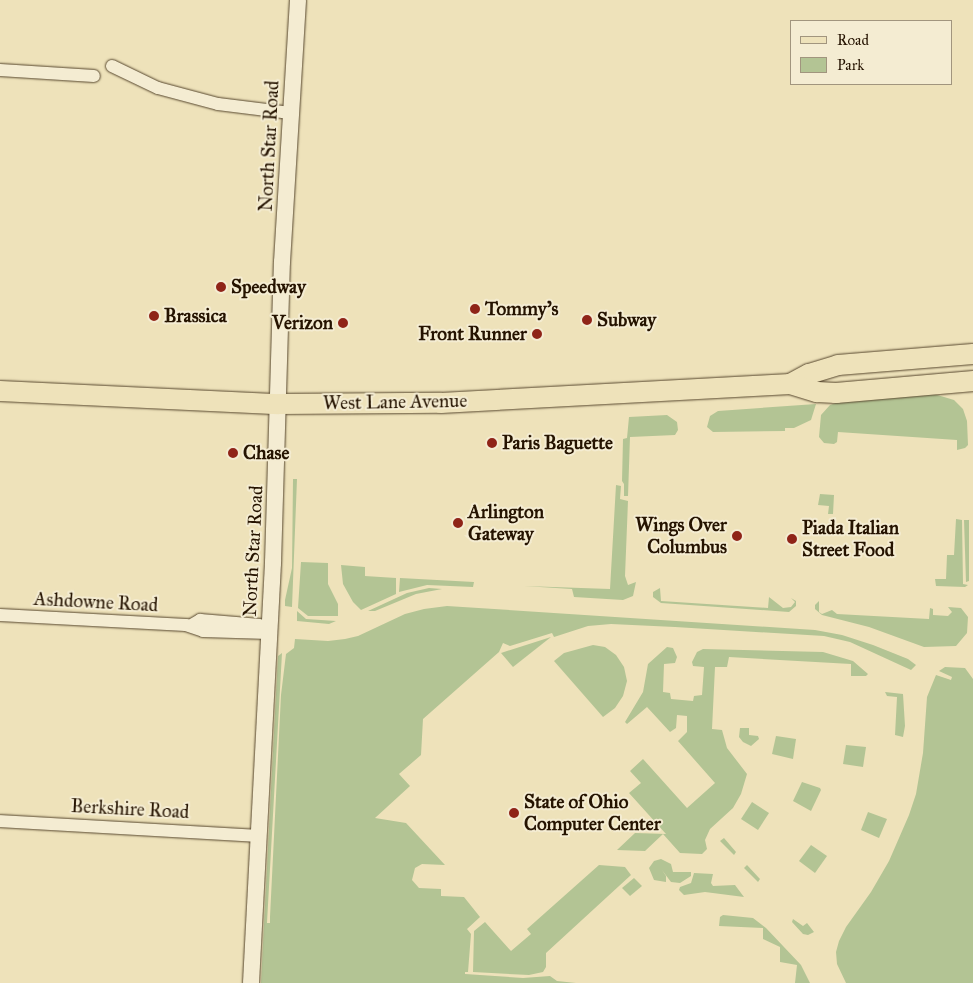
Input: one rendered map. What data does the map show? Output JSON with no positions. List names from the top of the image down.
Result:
{
  "streets": {
    "main road": ["West Lane Avenue"],
    "street": ["North Star Road", "Ashdowne Road", "Berkshire Road"]
  },
  "crossings": [
    ["North Star Road", "West Lane Avenue"],
    ["North Star Road", "Ashdowne Road"],
    ["North Star Road", "Berkshire Road"]
  ],
  "places": [
    "Speedway",
    "Tommy's",
    "Brassica",
    "Subway",
    "Verizon",
    "Front Runner",
    "Paris Baguette",
    "Chase",
    "Arlington Gateway",
    "Wings Over Columbus",
    "Piada Italian Street Food",
    "State of Ohio Computer Center"
  ],
  "legend": ["Road", "Park"]
}
